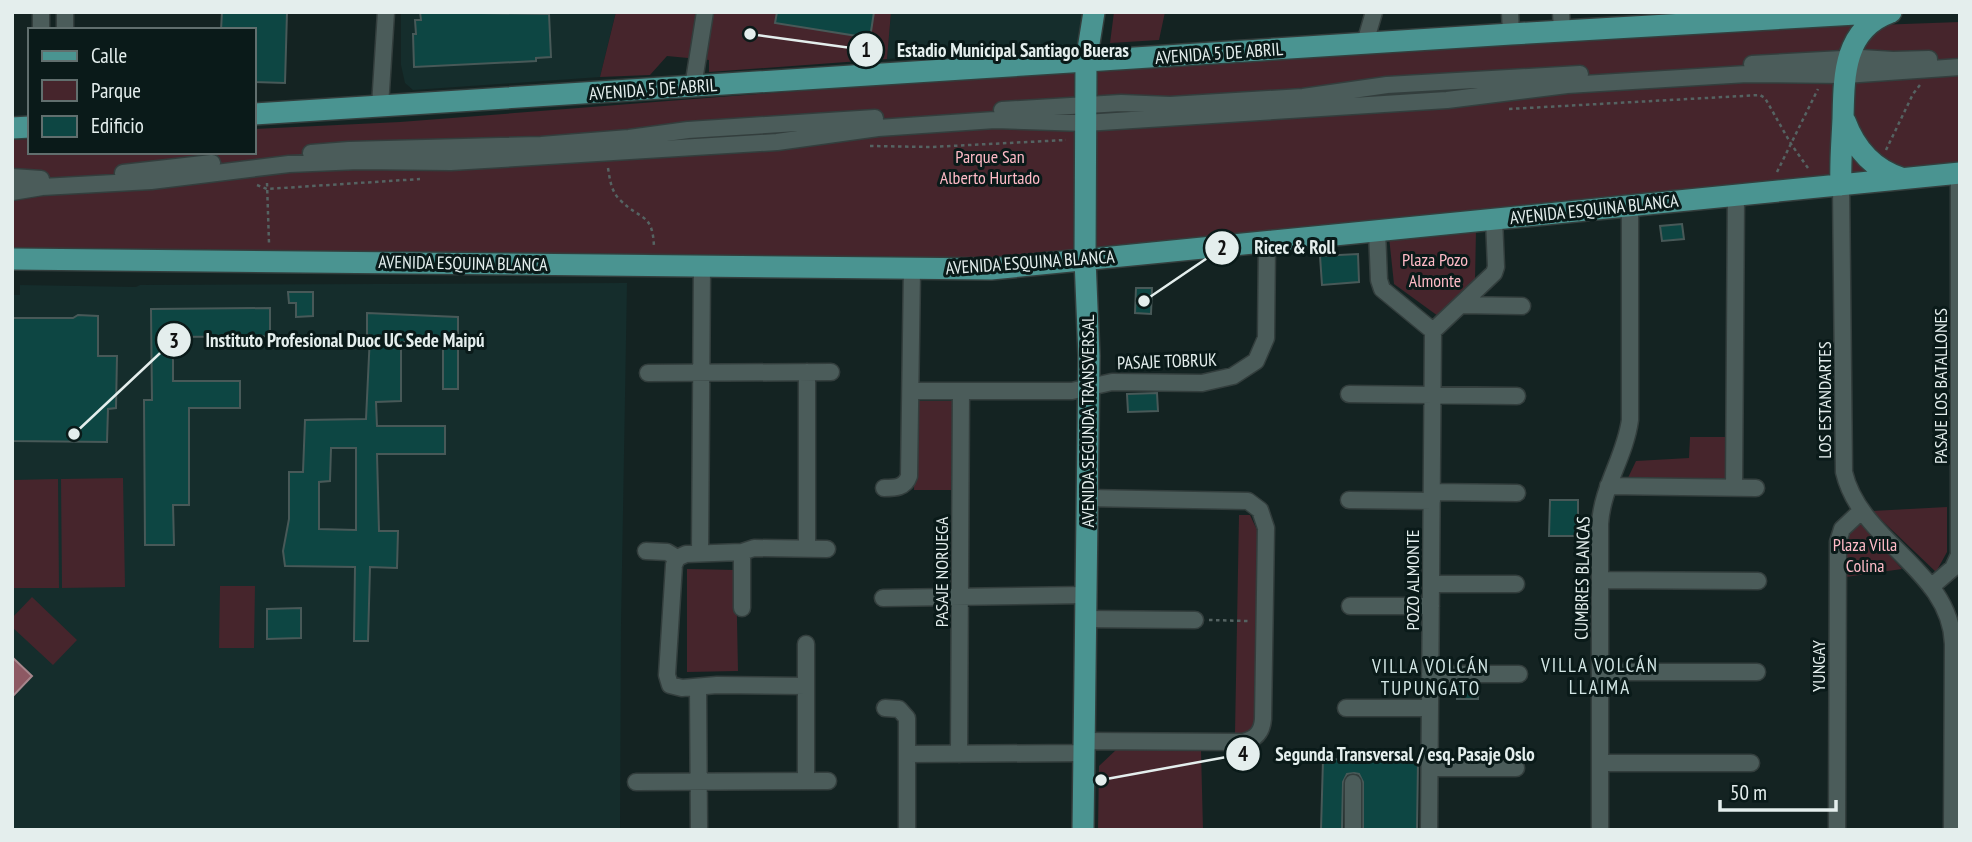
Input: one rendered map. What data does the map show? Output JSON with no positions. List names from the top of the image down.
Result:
{
  "streets": {
    "main road": ["AVENIDA 5 DE ABRIL", "AVENIDA ESQUINA BLANCA", "AVENIDA SEGUNDA TRANSVERSAL"],
    "street": [
      "PASAJE TOBRUK",
      "PASAJE LOS BATALLONES",
      "LOS ESTANDARTES",
      "PASAJE NORUEGA",
      "CUMBRES BLANCAS",
      "POZO ALMONTE",
      "YUNGAY"
    ]
  },
  "crossings": [
    ["AVENIDA 5 DE ABRIL", "AVENIDA SEGUNDA TRANSVERSAL"],
    ["AVENIDA ESQUINA BLANCA", "PASAJE TOBRUK"],
    ["AVENIDA ESQUINA BLANCA", "PASAJE LOS BATALLONES"],
    ["AVENIDA ESQUINA BLANCA", "LOS ESTANDARTES"],
    ["AVENIDA ESQUINA BLANCA", "AVENIDA SEGUNDA TRANSVERSAL"],
    ["AVENIDA ESQUINA BLANCA", "CUMBRES BLANCAS"],
    ["PASAJE TOBRUK", "AVENIDA SEGUNDA TRANSVERSAL"],
    ["PASAJE TOBRUK", "PASAJE NORUEGA"],
    ["PASAJE LOS BATALLONES", "LOS ESTANDARTES"],
    ["LOS ESTANDARTES", "YUNGAY"]
  ],
  "districts": ["VILLA VOLCÁN LLAIMA", "VILLA VOLCÁN TUPUNGATO"],
  "parks": ["Parque San Alberto Hurtado", "Plaza Pozo Almonte", "Plaza Villa Colina"],
  "places": [
    "Estadio Municipal Santiago Bueras",
    "Ricec & Roll",
    "Instituto Profesional Duoc UC Sede Maipú",
    "Segunda Transversal / esq. Pasaje Oslo"
  ],
  "legend": ["Calle", "Parque", "Edificio"],
  "scale_bar": "50 m"
}
